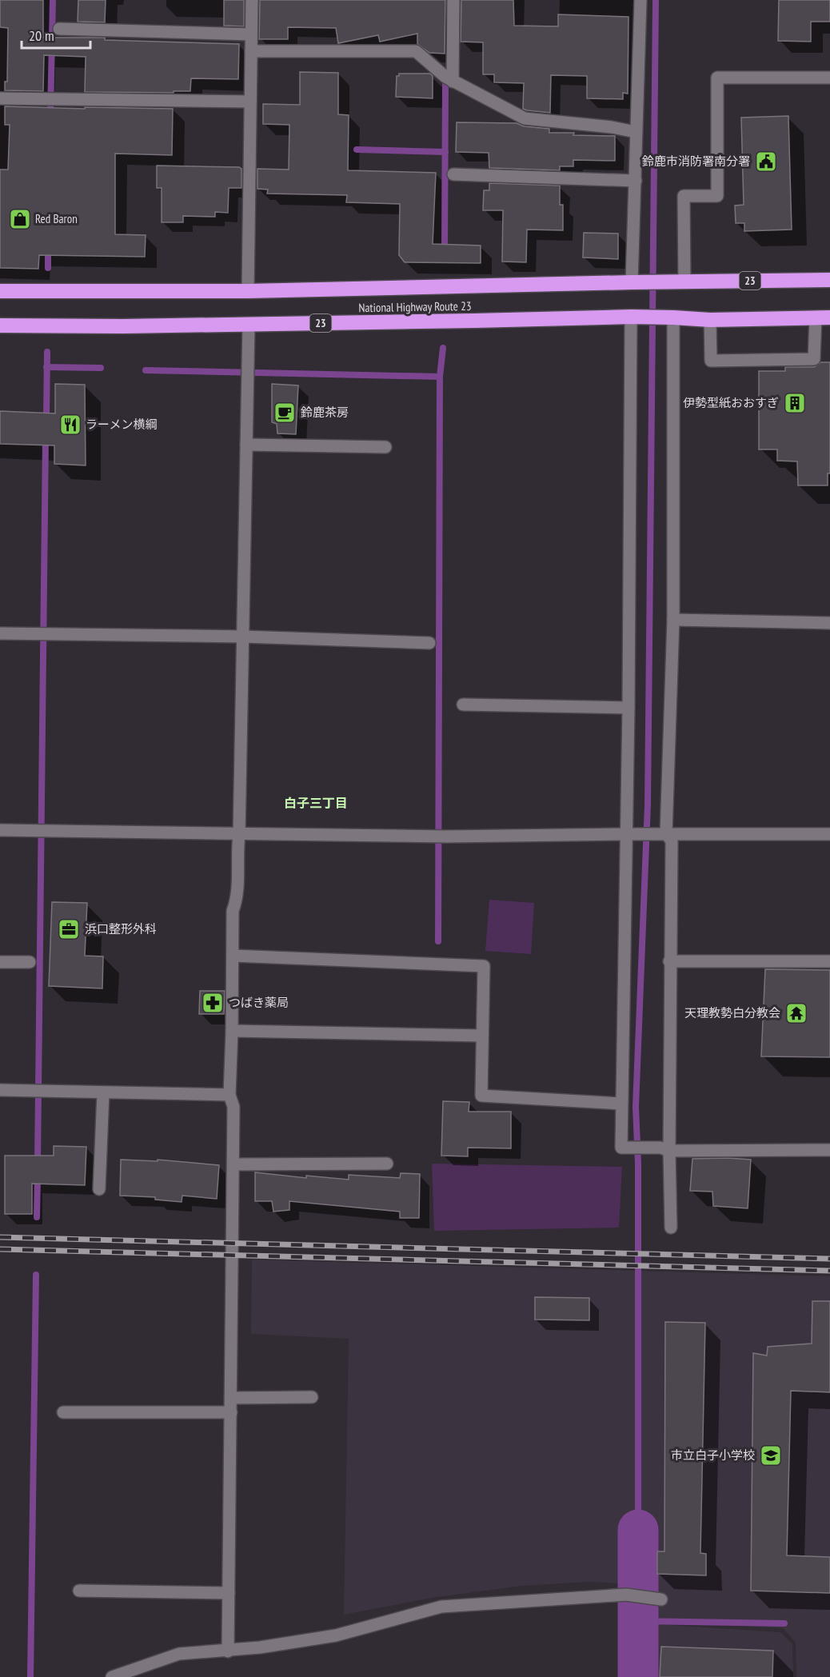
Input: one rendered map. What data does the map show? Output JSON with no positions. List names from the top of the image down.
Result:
{
  "streets": {
    "highway": ["23", "National Highway Route 23"]
  },
  "districts": ["白子三丁目"],
  "places": {
    "public building": ["鈴鹿市消防署南分署"],
    "shop": ["Red Baron"],
    "building": ["伊勢型紙おおすぎ"],
    "cafe": ["鈴鹿茶房"],
    "restaurant": ["ラーメン横綱"],
    "office": ["浜口整形外科"],
    "pharmacy": ["つばき薬局"],
    "temple": ["天理教勢白分教会"],
    "school or university": ["市立白子小学校"]
  },
  "scale_bar": "20 m"
}
